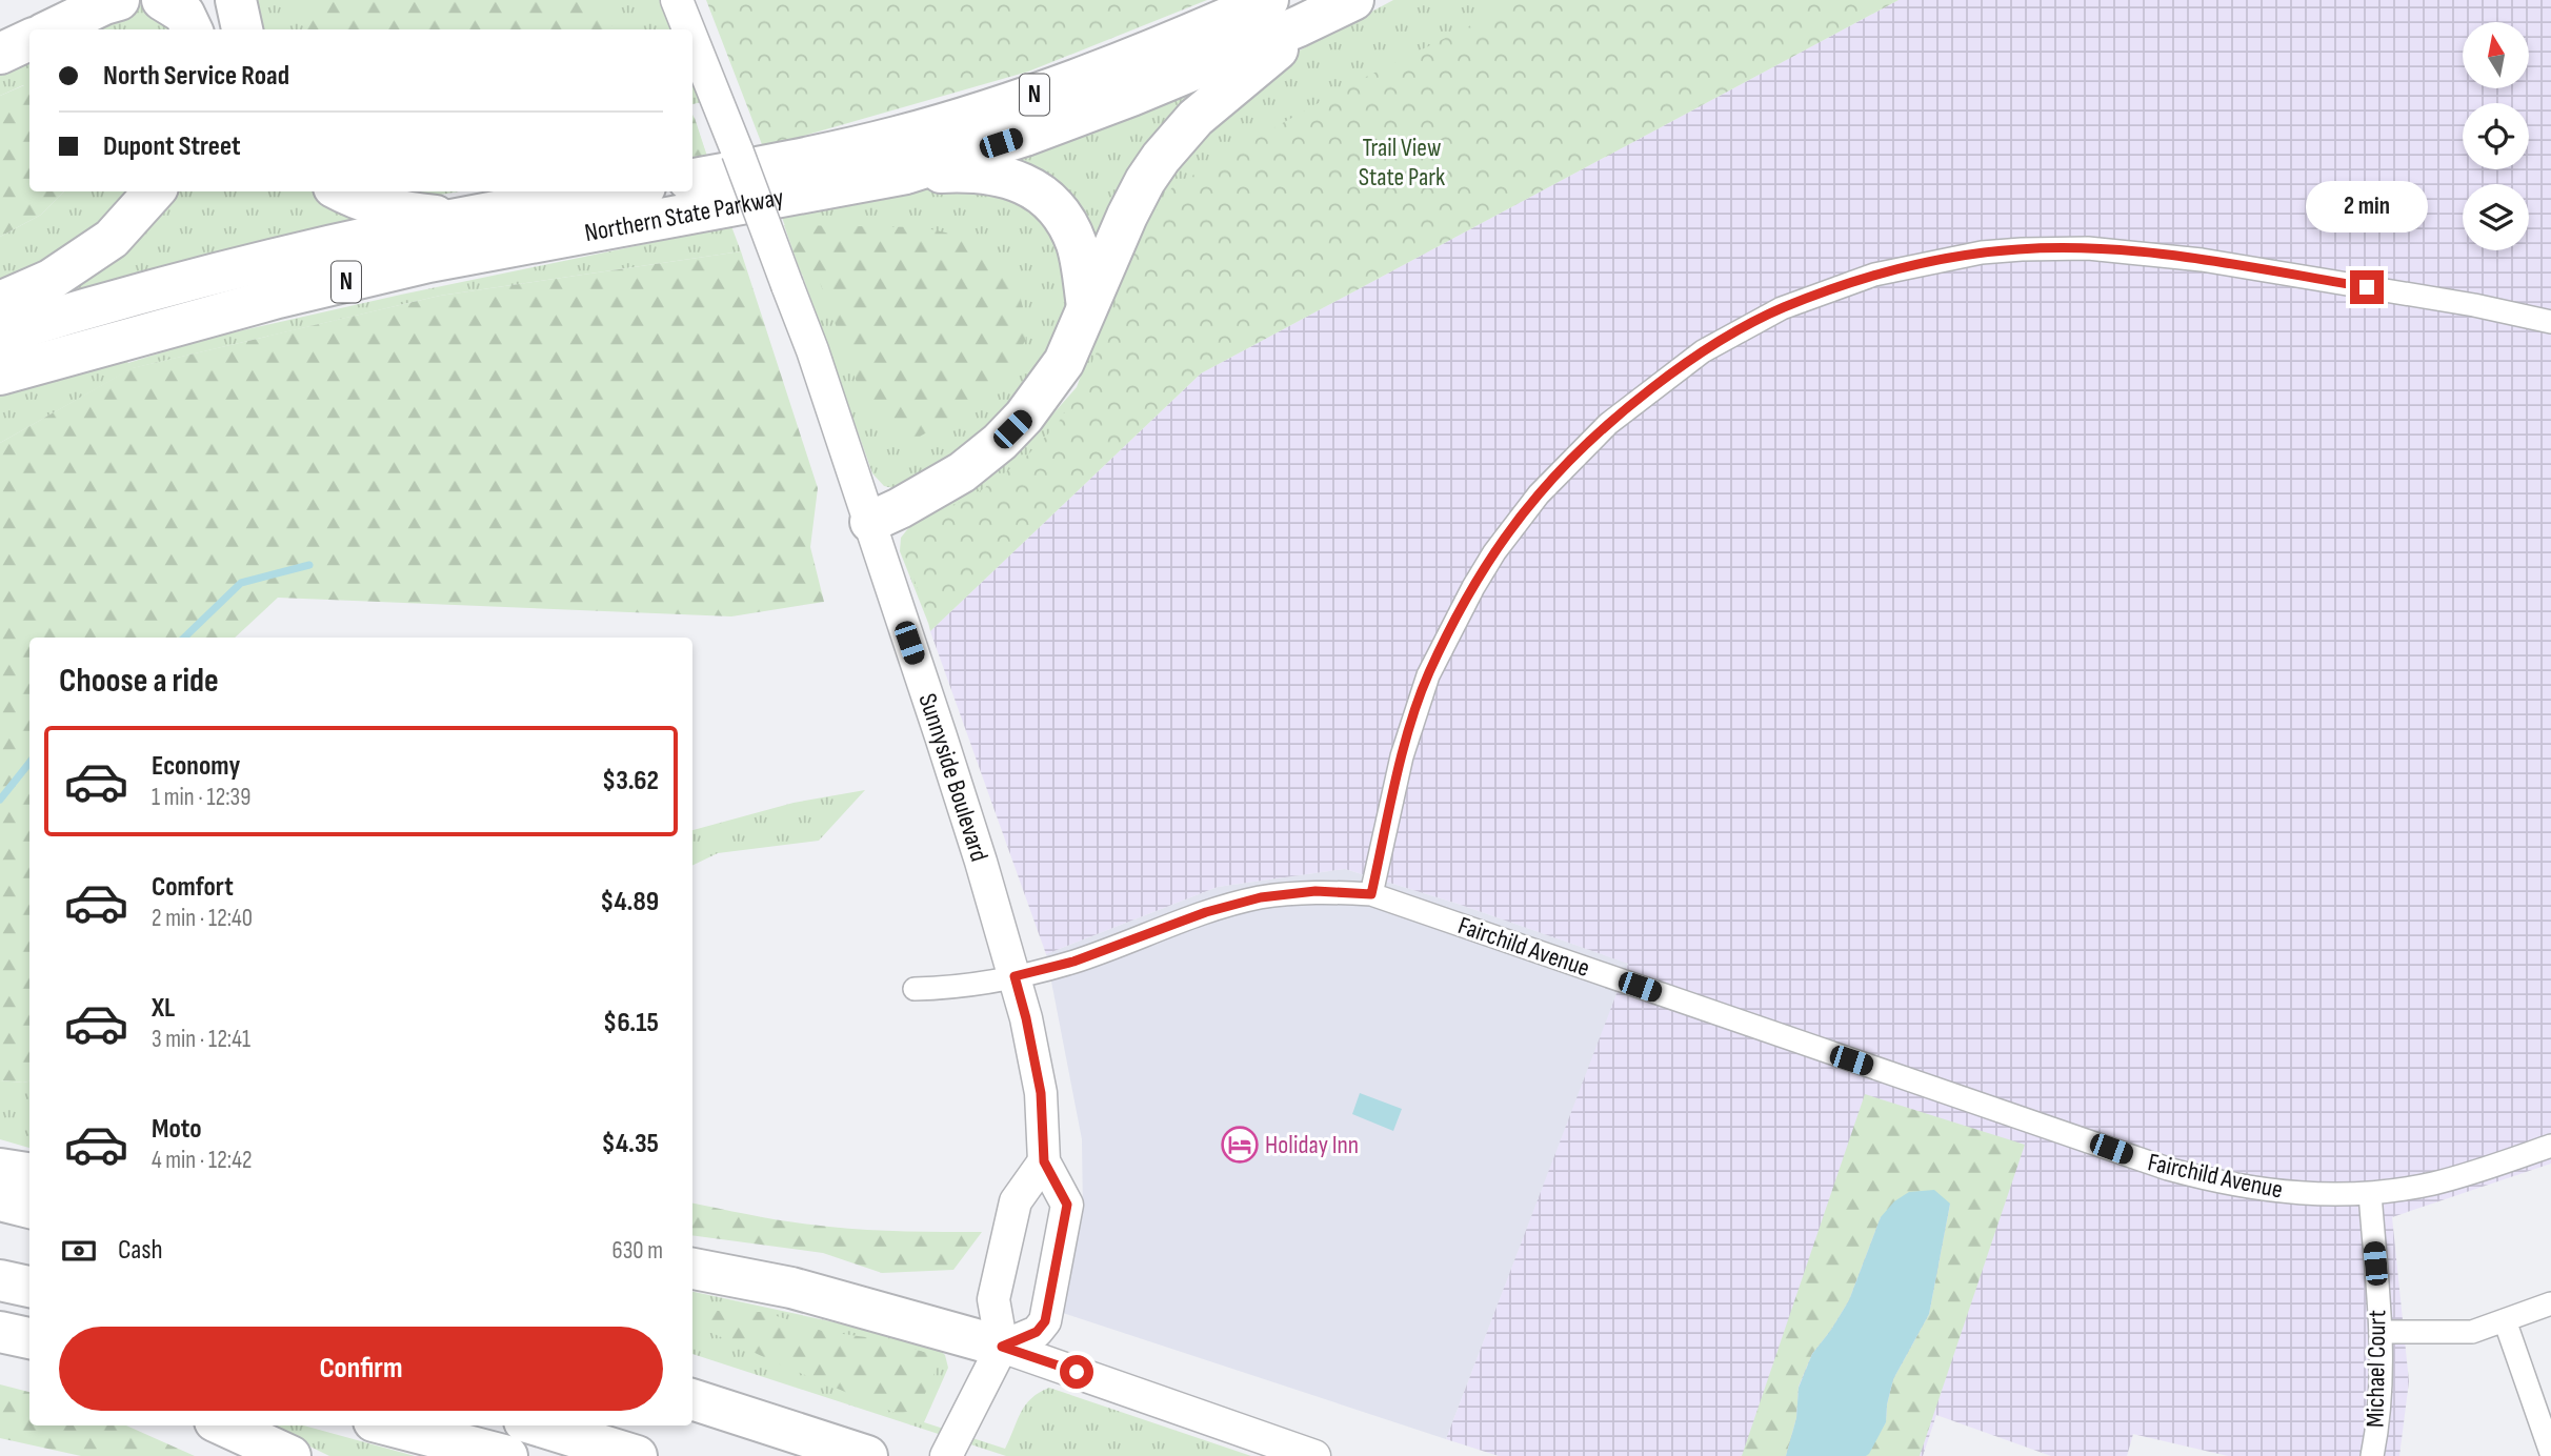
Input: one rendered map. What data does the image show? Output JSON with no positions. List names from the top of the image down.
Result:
{
  "streets": {
    "highway": ["N", "Northern State Parkway"],
    "main road": ["Sunnyside Boulevard"],
    "street": ["Fairchild Avenue", "Michael Court"]
  },
  "crossings": [
    ["Sunnyside Boulevard", "Fairchild Avenue"],
    ["Fairchild Avenue", "Michael Court"]
  ],
  "parks": ["Trail View State Park"],
  "places": {
    "hotel": ["Holiday Inn"]
  },
  "north": "top",
  "page": {
    "banner": ["North Service Road", "Dupont Street"],
    "bubble": "2 min",
    "heading": "Choose a ride",
    "list": [
      {
        "name": "Economy",
        "note": "1 min · 12:39",
        "value": "$3.62"
      },
      {
        "name": "Comfort",
        "note": "2 min · 12:40",
        "value": "$4.89"
      },
      {
        "name": "XL",
        "note": "3 min · 12:41",
        "value": "$6.15"
      },
      {
        "name": "Moto",
        "note": "4 min · 12:42",
        "value": "$4.35"
      }
    ],
    "pay": ["Cash", "630 m"],
    "buttons": "Confirm"
  }
}
